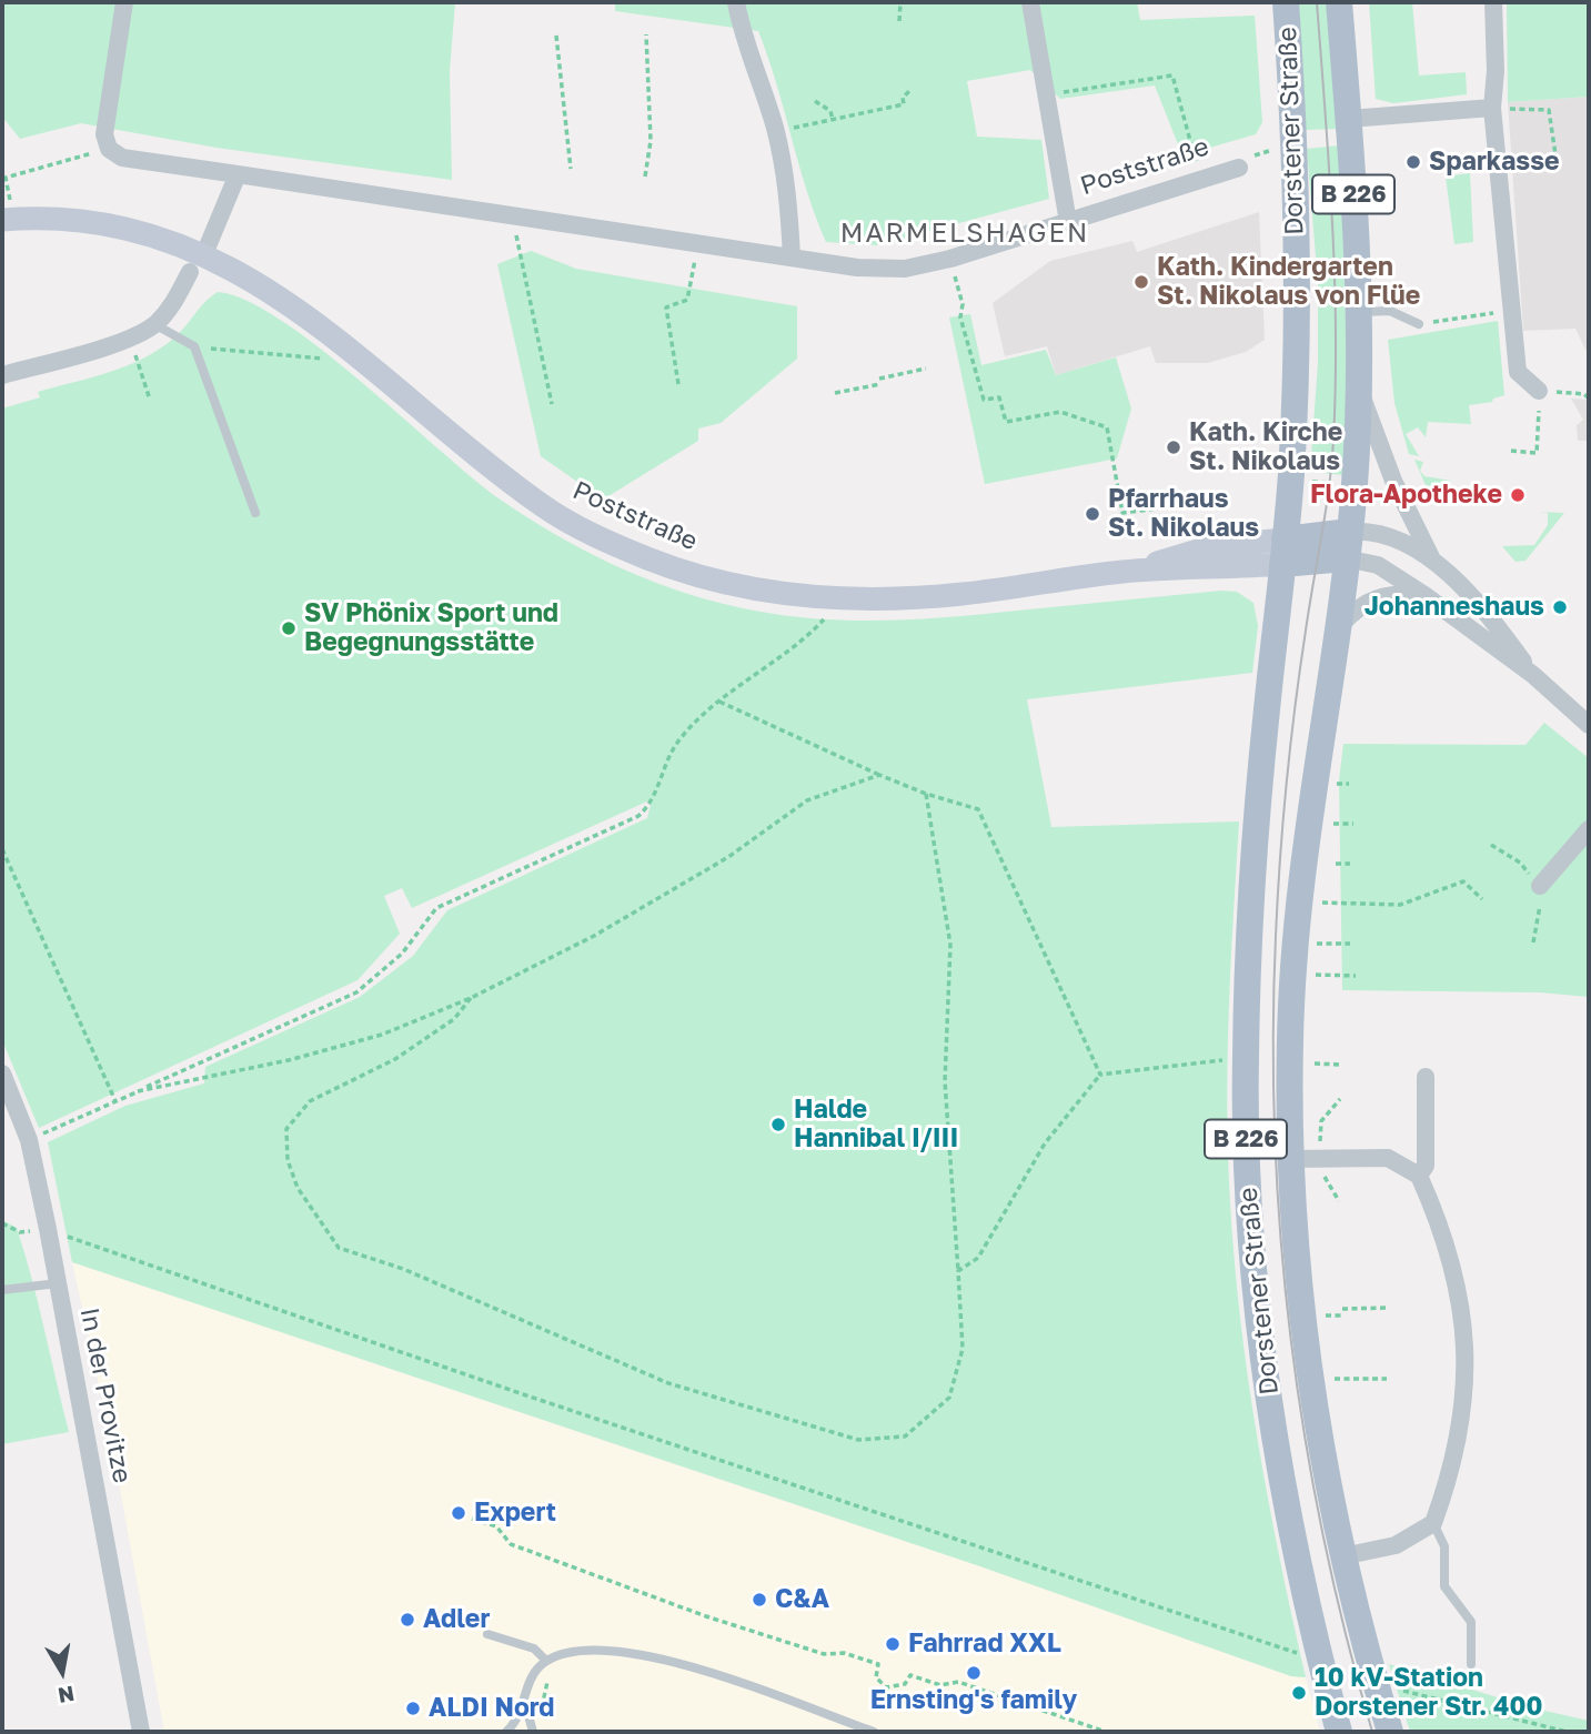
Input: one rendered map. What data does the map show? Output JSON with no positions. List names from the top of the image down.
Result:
{
  "streets": {
    "main road": ["Dorstener Straße", "B 226"],
    "street": ["Poststraße", "In der Provitze"]
  },
  "crossings": [
    ["Dorstener Straße", "Poststraße"]
  ],
  "districts": ["MARMELSHAGEN"],
  "places": [
    "Sparkasse",
    "Kath. Kindergarten St. Nikolaus von Flüe",
    "Kath. Kirche St. Nikolaus",
    "Flora-Apotheke",
    "Pfarrhaus St. Nikolaus",
    "Johanneshaus",
    "SV Phönix Sport und Begegnungsstätte",
    "Halde Hannibal I/III",
    "Expert",
    "C&A",
    "Adler",
    "Fahrrad XXL",
    "Ernsting's family",
    "10 kV-Station Dorstener Str. 400",
    "ALDI Nord"
  ],
  "north": "bottom"
}
